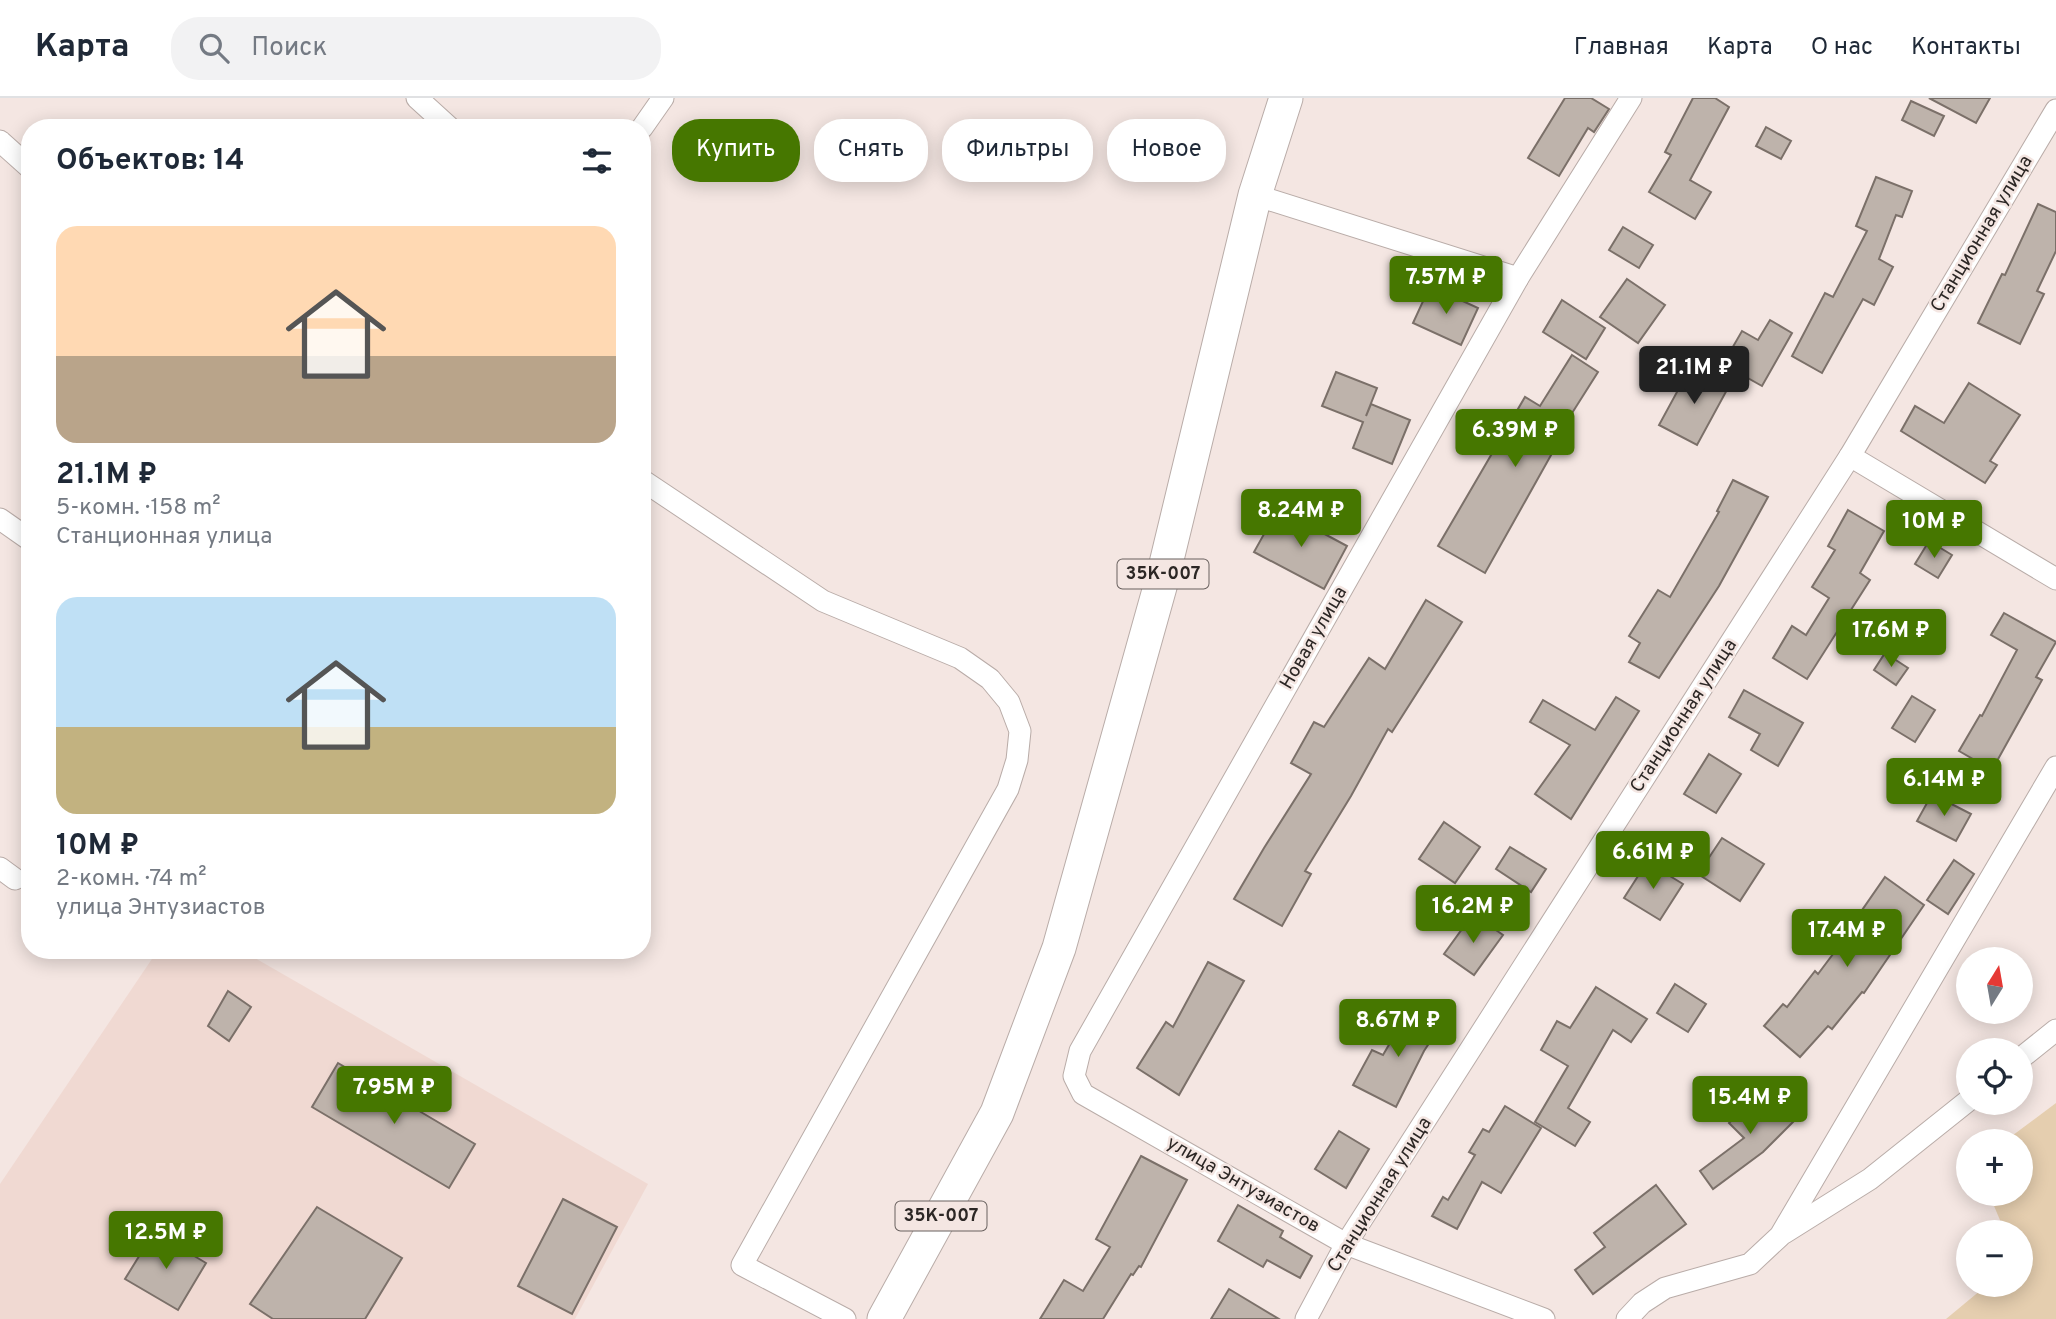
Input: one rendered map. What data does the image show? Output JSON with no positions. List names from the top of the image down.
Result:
{
  "streets": {
    "main road": ["35К-007"],
    "street": ["Станционная улица", "Новая улица", "улица Энтузиастов"]
  },
  "crossings": [
    ["Станционная улица", "улица Энтузиастов"],
    ["Новая улица", "улица Энтузиастов"]
  ],
  "north": "top",
  "page": {
    "header": "Карта",
    "search": "Поиск",
    "nav": [
      "Главная",
      "Карта",
      "О нас",
      "Контакты"
    ],
    "chip": [
      "Купить",
      "Снять",
      "Фильтры",
      "Новое"
    ],
    "heading": "Объектов: 14",
    "list": [
      {
        "name": "21.1M ₽",
        "note": "5-комн. · 158 m² · Станционная улица"
      },
      {
        "name": "10M ₽",
        "note": "2-комн. · 74 m² · улица Энтузиастов"
      }
    ],
    "price": [
      "7.57M ₽",
      "21.1M ₽",
      "6.39M ₽",
      "8.24M ₽",
      "10M ₽",
      "17.6M ₽",
      "6.14M ₽",
      "6.61M ₽",
      "16.2M ₽",
      "17.4M ₽",
      "8.67M ₽",
      "7.95M ₽",
      "15.4M ₽",
      "12.5M ₽"
    ],
    "map_buttons": ["+", "−"]
  }
}
